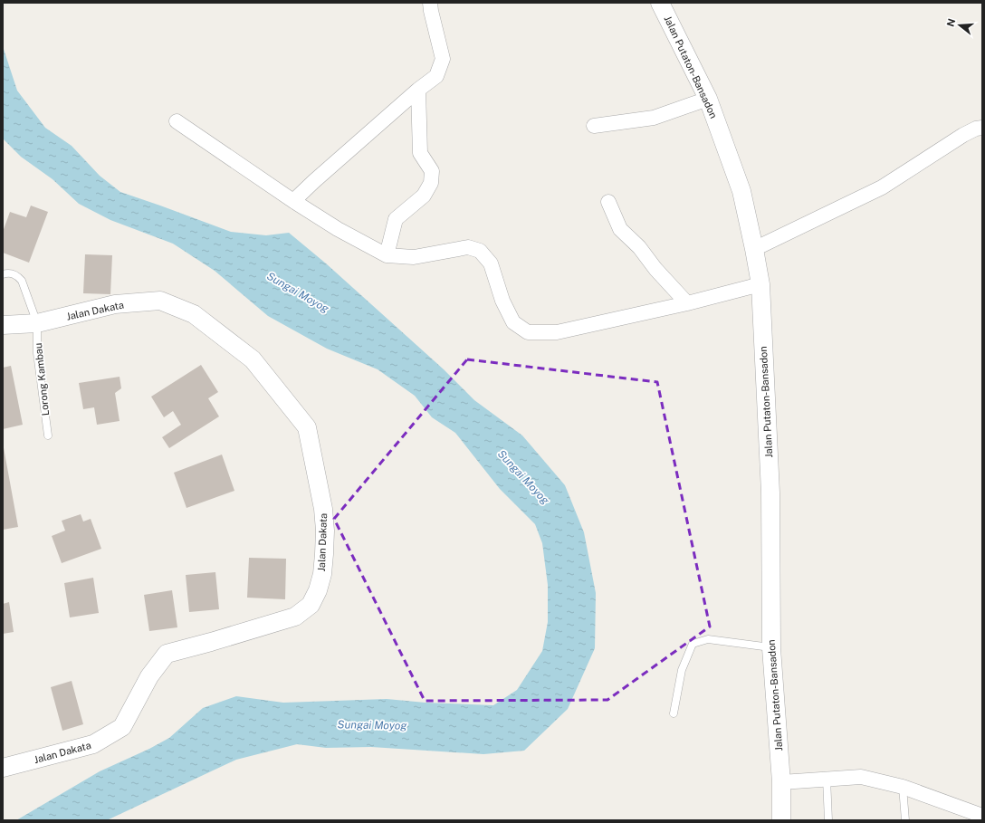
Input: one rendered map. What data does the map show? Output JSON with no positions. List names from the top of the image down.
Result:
{
  "streets": {
    "street": ["Jalan Putaton-Bansadon", "Jalan Dakata"],
    "lane": ["Lorong Kambau"]
  },
  "crossings": [
    ["Jalan Dakata", "Lorong Kambau"]
  ],
  "water": ["Sungai Moyog"],
  "north": "left"
}
